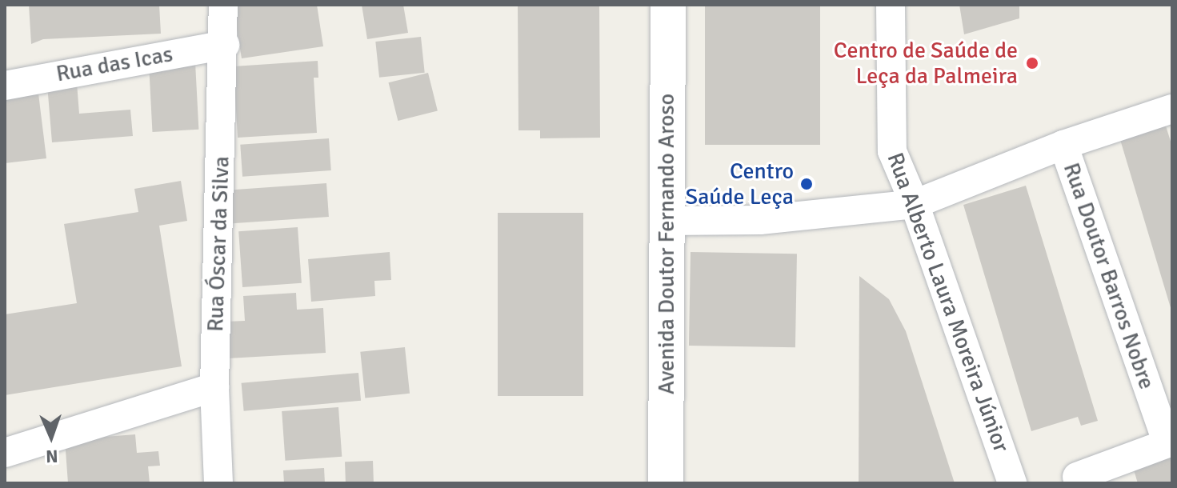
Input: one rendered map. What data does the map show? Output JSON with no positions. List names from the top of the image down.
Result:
{
  "streets": {
    "main road": ["Avenida Doutor Fernando Aroso"],
    "street": [
      "Rua das Icas",
      "Rua Óscar da Silva",
      "Rua Doutor Barros Nobre",
      "Rua Alberto Laura Moreira Júnior"
    ]
  },
  "crossings": [
    ["Rua das Icas", "Rua Óscar da Silva"]
  ],
  "places": ["Centro de Saúde de Leça da Palmeira", "Centro Saúde Leça"],
  "north": "bottom"
}
